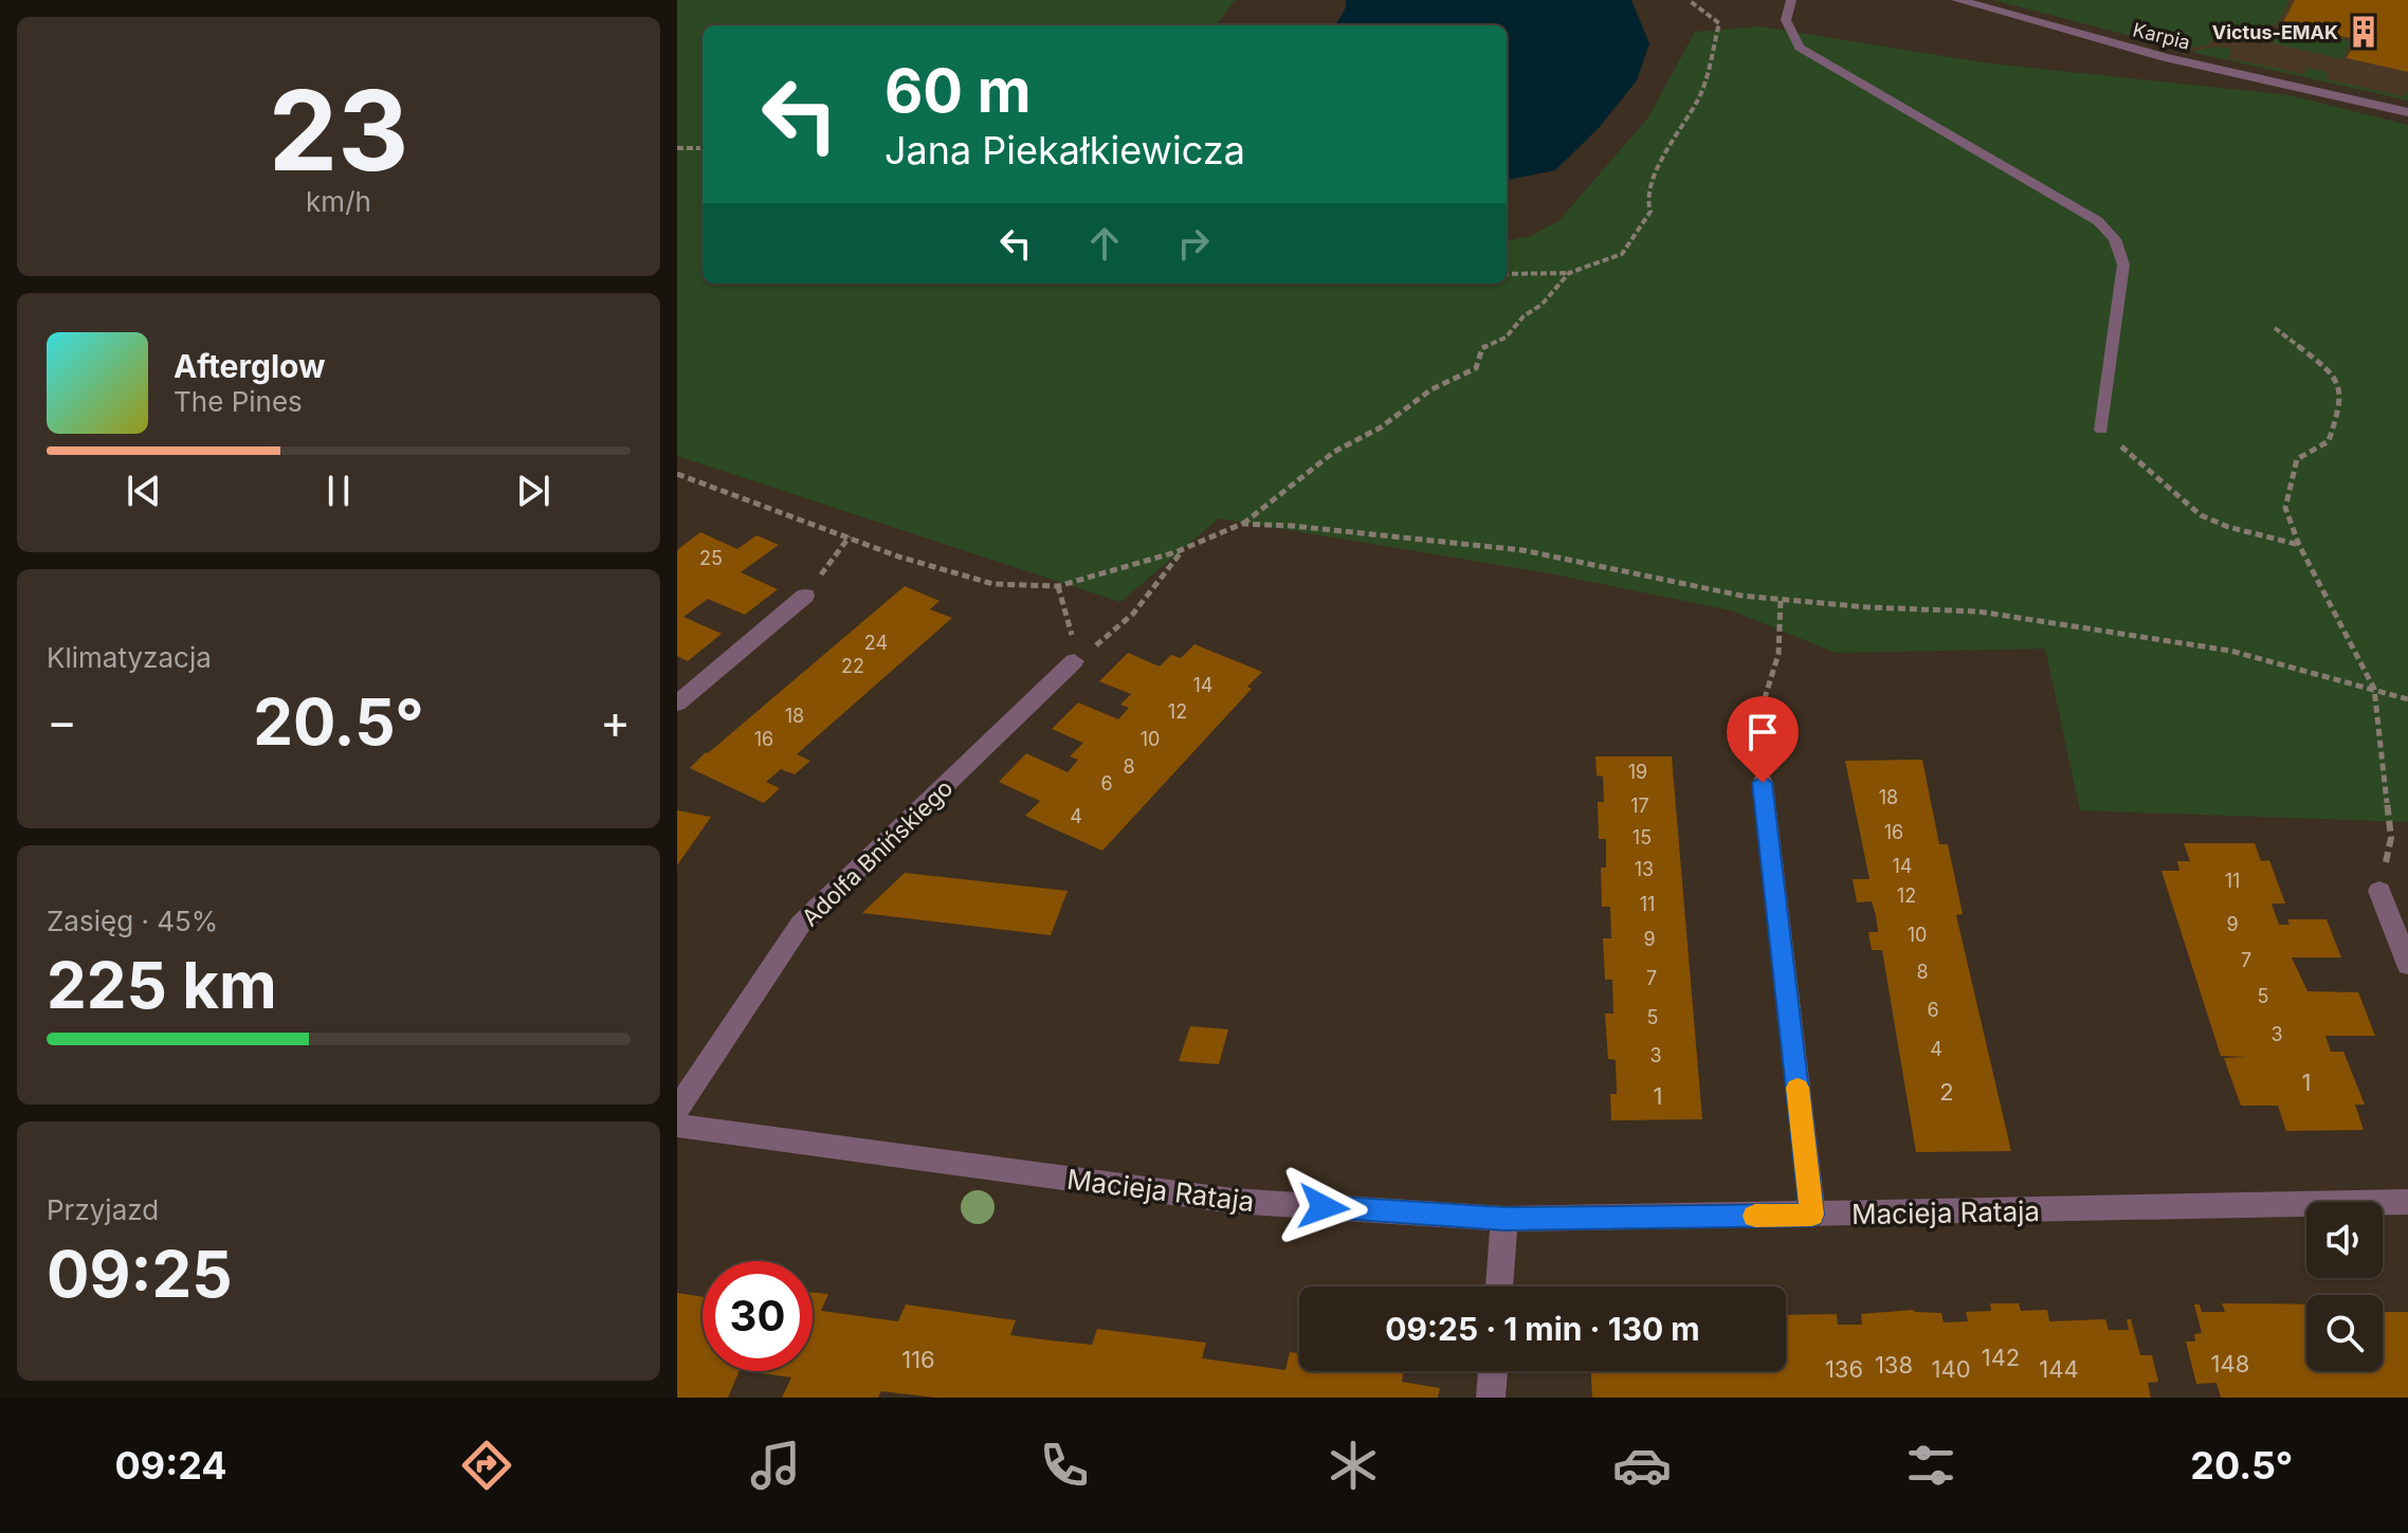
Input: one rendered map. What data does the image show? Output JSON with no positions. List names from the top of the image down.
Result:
{
  "streets": {
    "street": ["Karpia", "Adolfa Bnińskiego", "Macieja Rataja"]
  },
  "places": {
    "building": ["Victus-EMAK"]
  },
  "house_numbers": [
    "25",
    "24",
    "22",
    "14",
    "12",
    "18",
    "16",
    "10",
    "8",
    "19",
    "6",
    "18",
    "17",
    "4",
    "16",
    "15",
    "14",
    "13",
    "11",
    "12",
    "11",
    "9",
    "10",
    "9",
    "7",
    "8",
    "7",
    "5",
    "6",
    "5",
    "3",
    "4",
    "3",
    "1",
    "2",
    "1",
    "142",
    "116",
    "148",
    "138",
    "136",
    "140",
    "144"
  ],
  "page": {
    "tile": [
      ["23", "km/h"],
      "Klimatyzacja",
      ["Zasięg · 45%", "225 km"],
      ["Przyjazd", "09:25"]
    ],
    "turn": ["60 m", "Jana Piekałkiewicza"],
    "song": ["Afterglow", "The Pines"],
    "heat": ["−", "20.5°", "+"],
    "limit": "30",
    "trip": "09:25 · 1 min · 130 m",
    "tabs": ["09:24", "20.5°"]
  }
}
